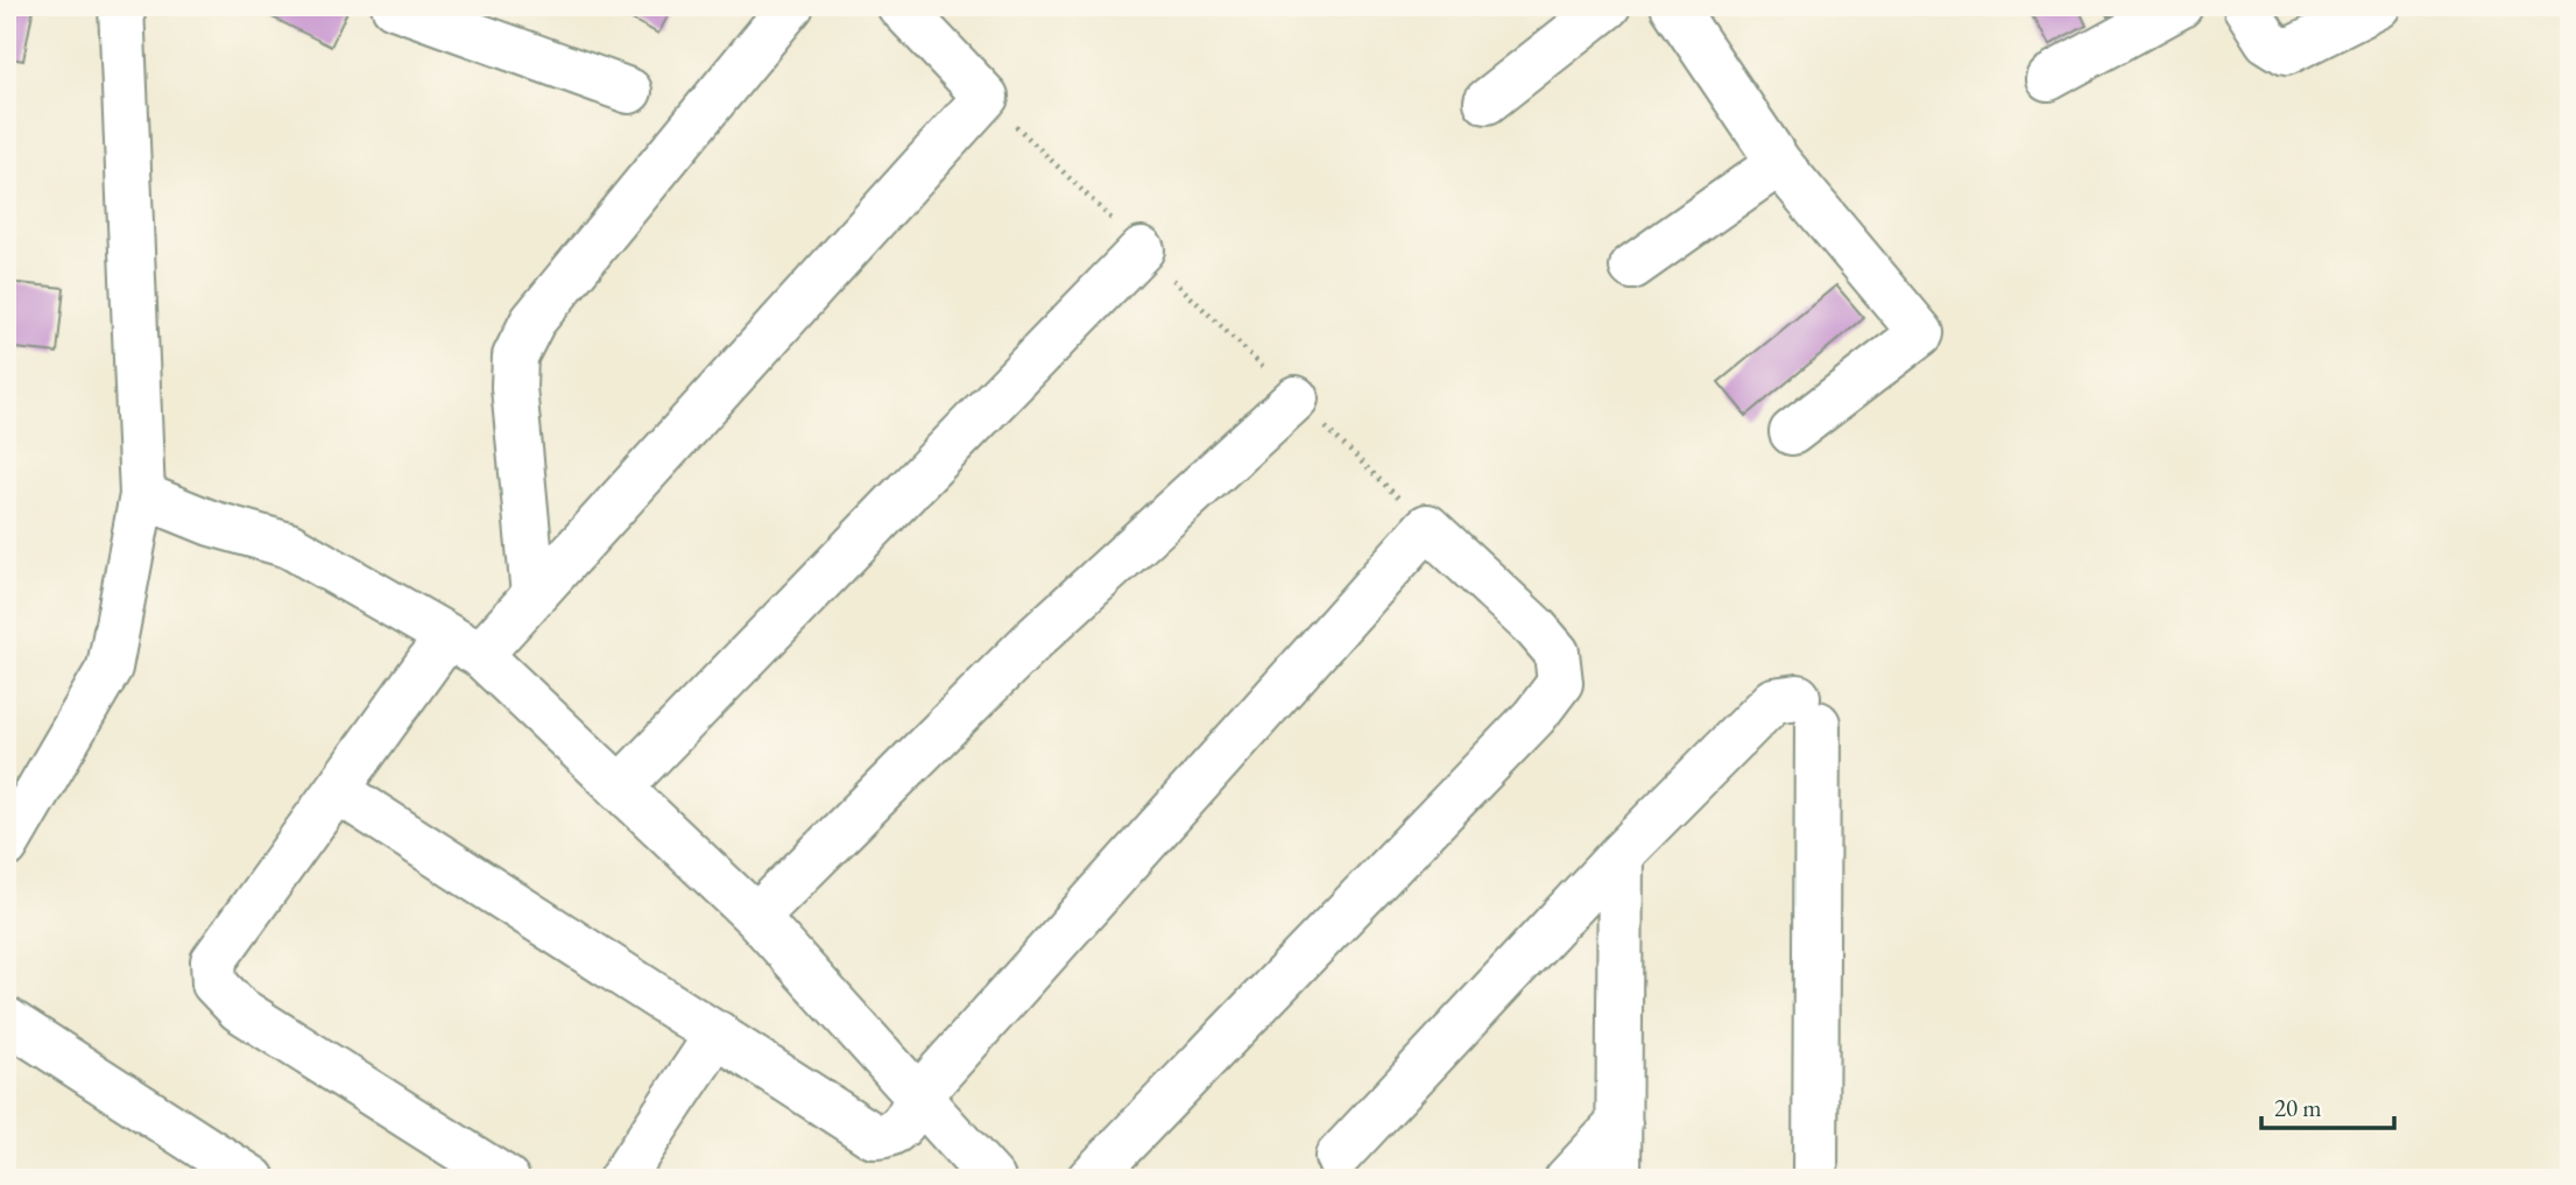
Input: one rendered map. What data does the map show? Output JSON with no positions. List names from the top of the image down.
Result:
{
  "scale_bar": "20 m"
}
